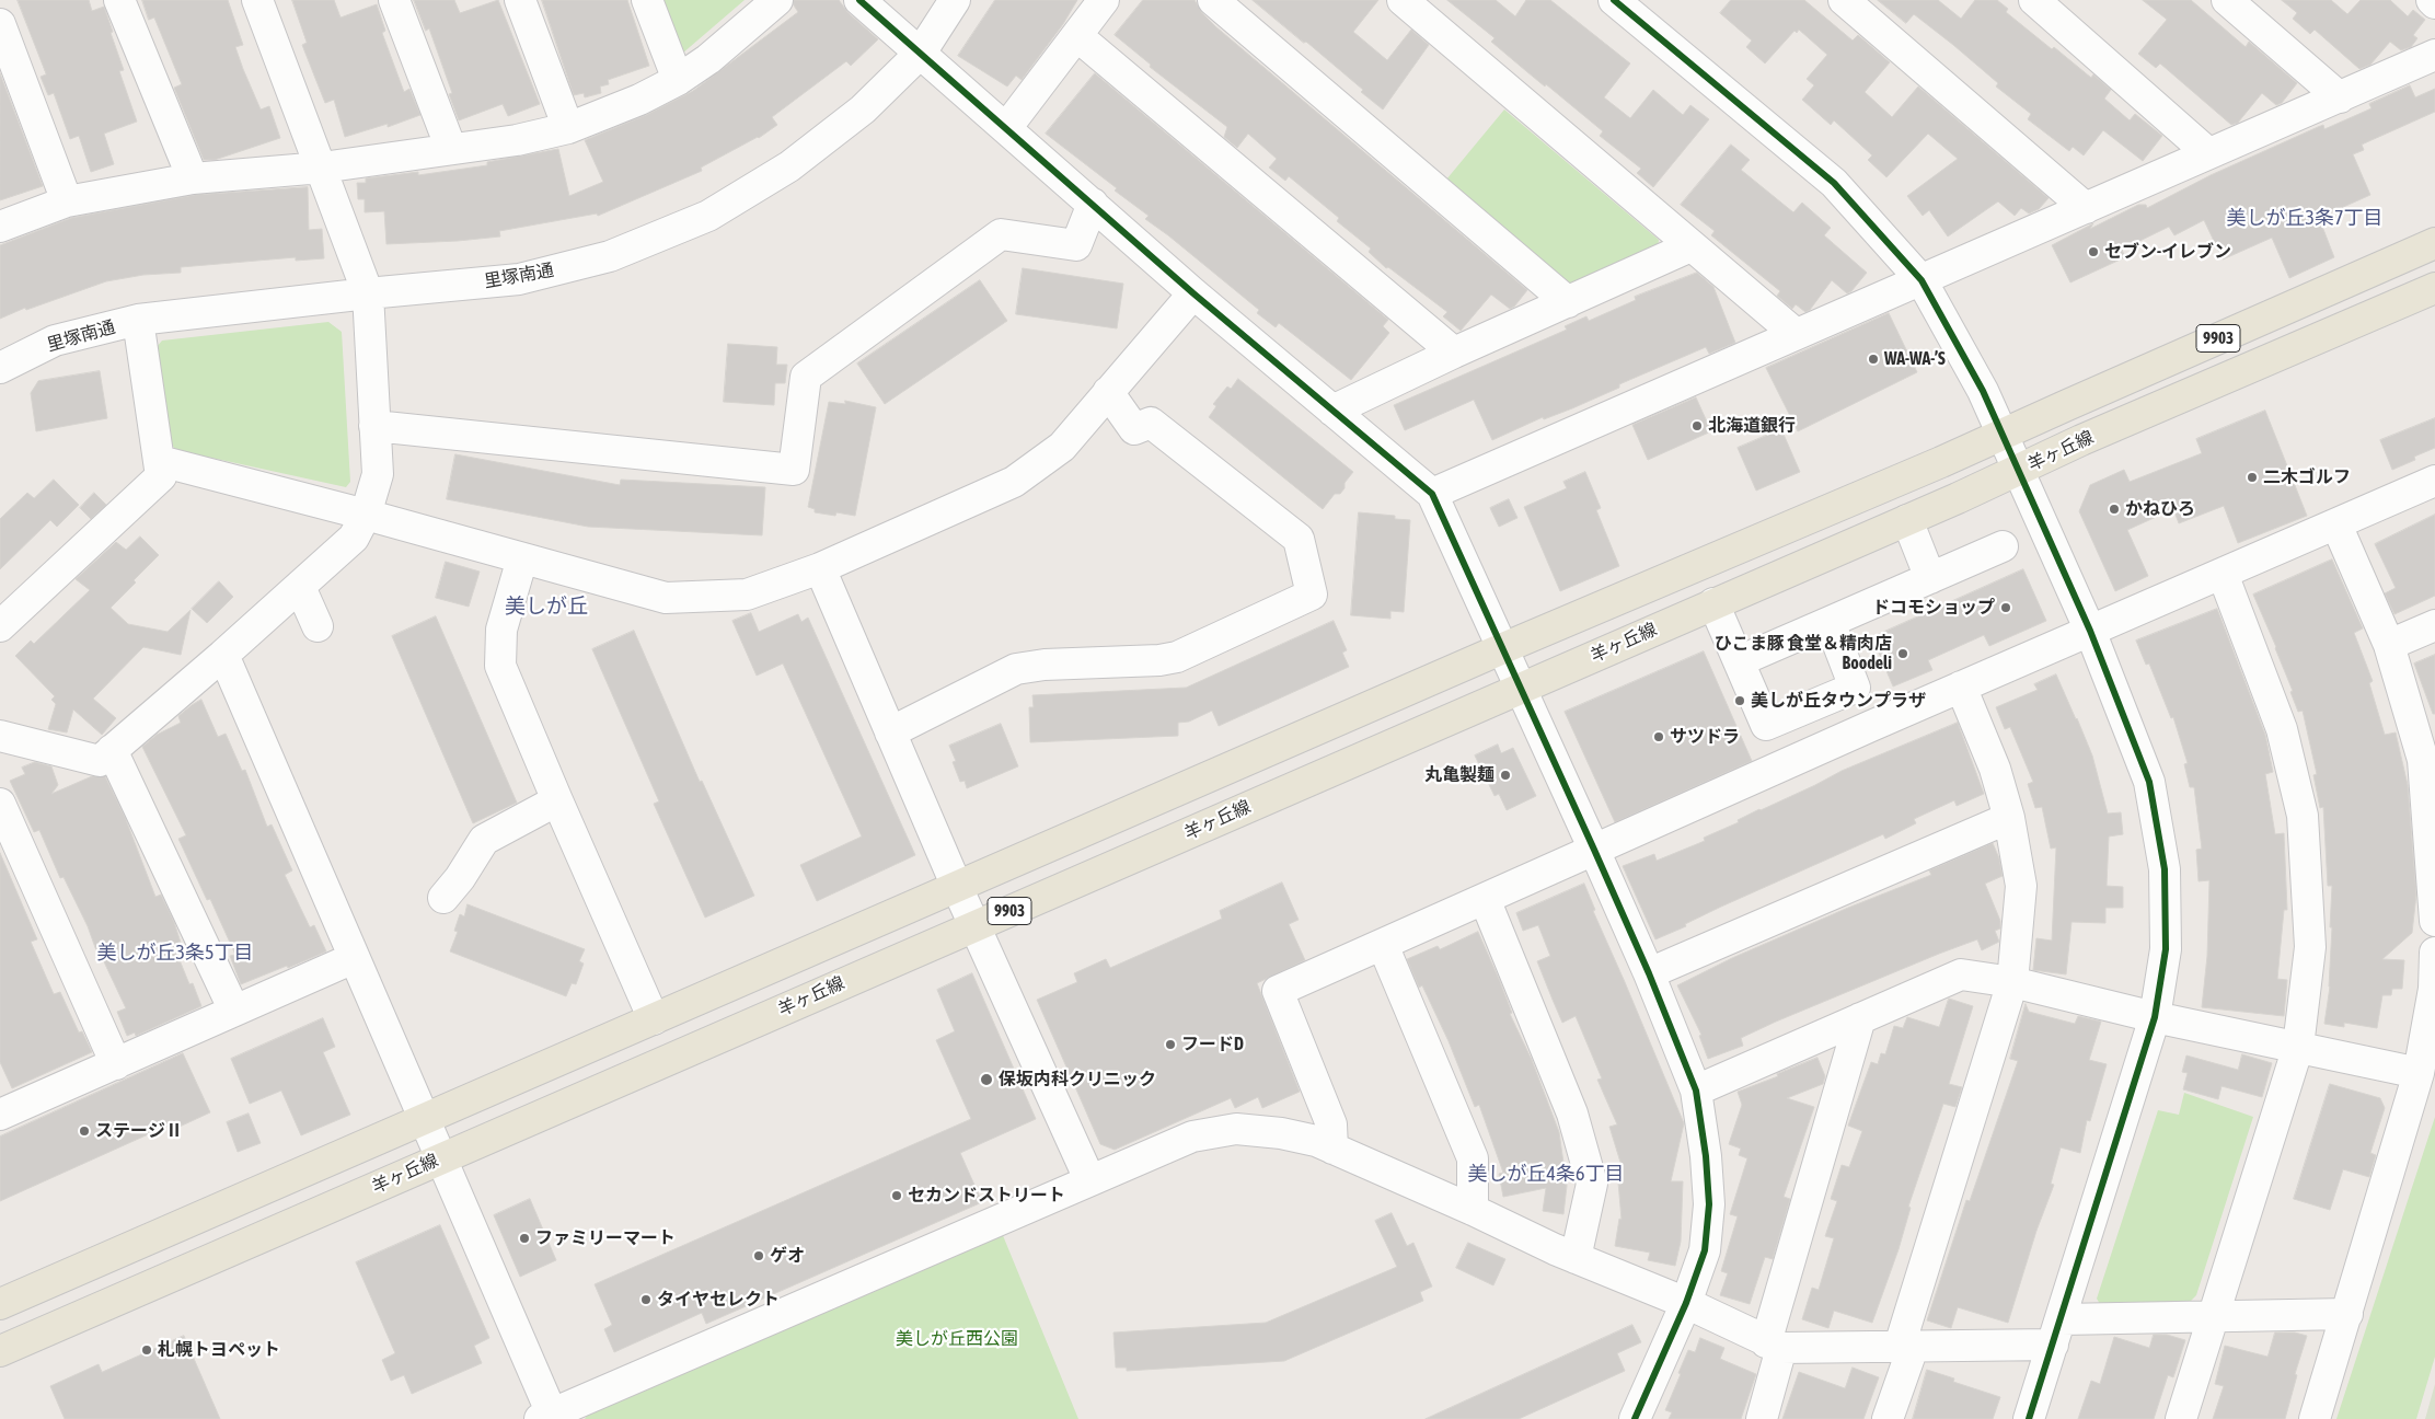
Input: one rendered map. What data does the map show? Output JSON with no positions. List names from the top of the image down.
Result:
{
  "streets": {
    "main road": ["9903", "羊ヶ丘線"],
    "street": ["里塚南通"]
  },
  "districts": [
    "美しが丘3条7丁目",
    "美しが丘",
    "美しが丘3条5丁目",
    "美しが丘4条6丁目"
  ],
  "parks": ["美しが丘西公園"],
  "places": [
    "セブン-イレブン",
    "WA-WA-’S",
    "北海道銀行",
    "二木ゴルフ",
    "かねひろ",
    "ドコモショップ",
    "ひこま豚 食堂＆精肉店 Boodeli",
    "美しが丘タウンプラザ",
    "サツドラ",
    "丸亀製麺",
    "フードD",
    "保坂内科クリニック",
    "ステージⅡ",
    "セカンドストリート",
    "ファミリーマート",
    "ゲオ",
    "タイヤセレクト",
    "札幌トヨペット"
  ]
}
